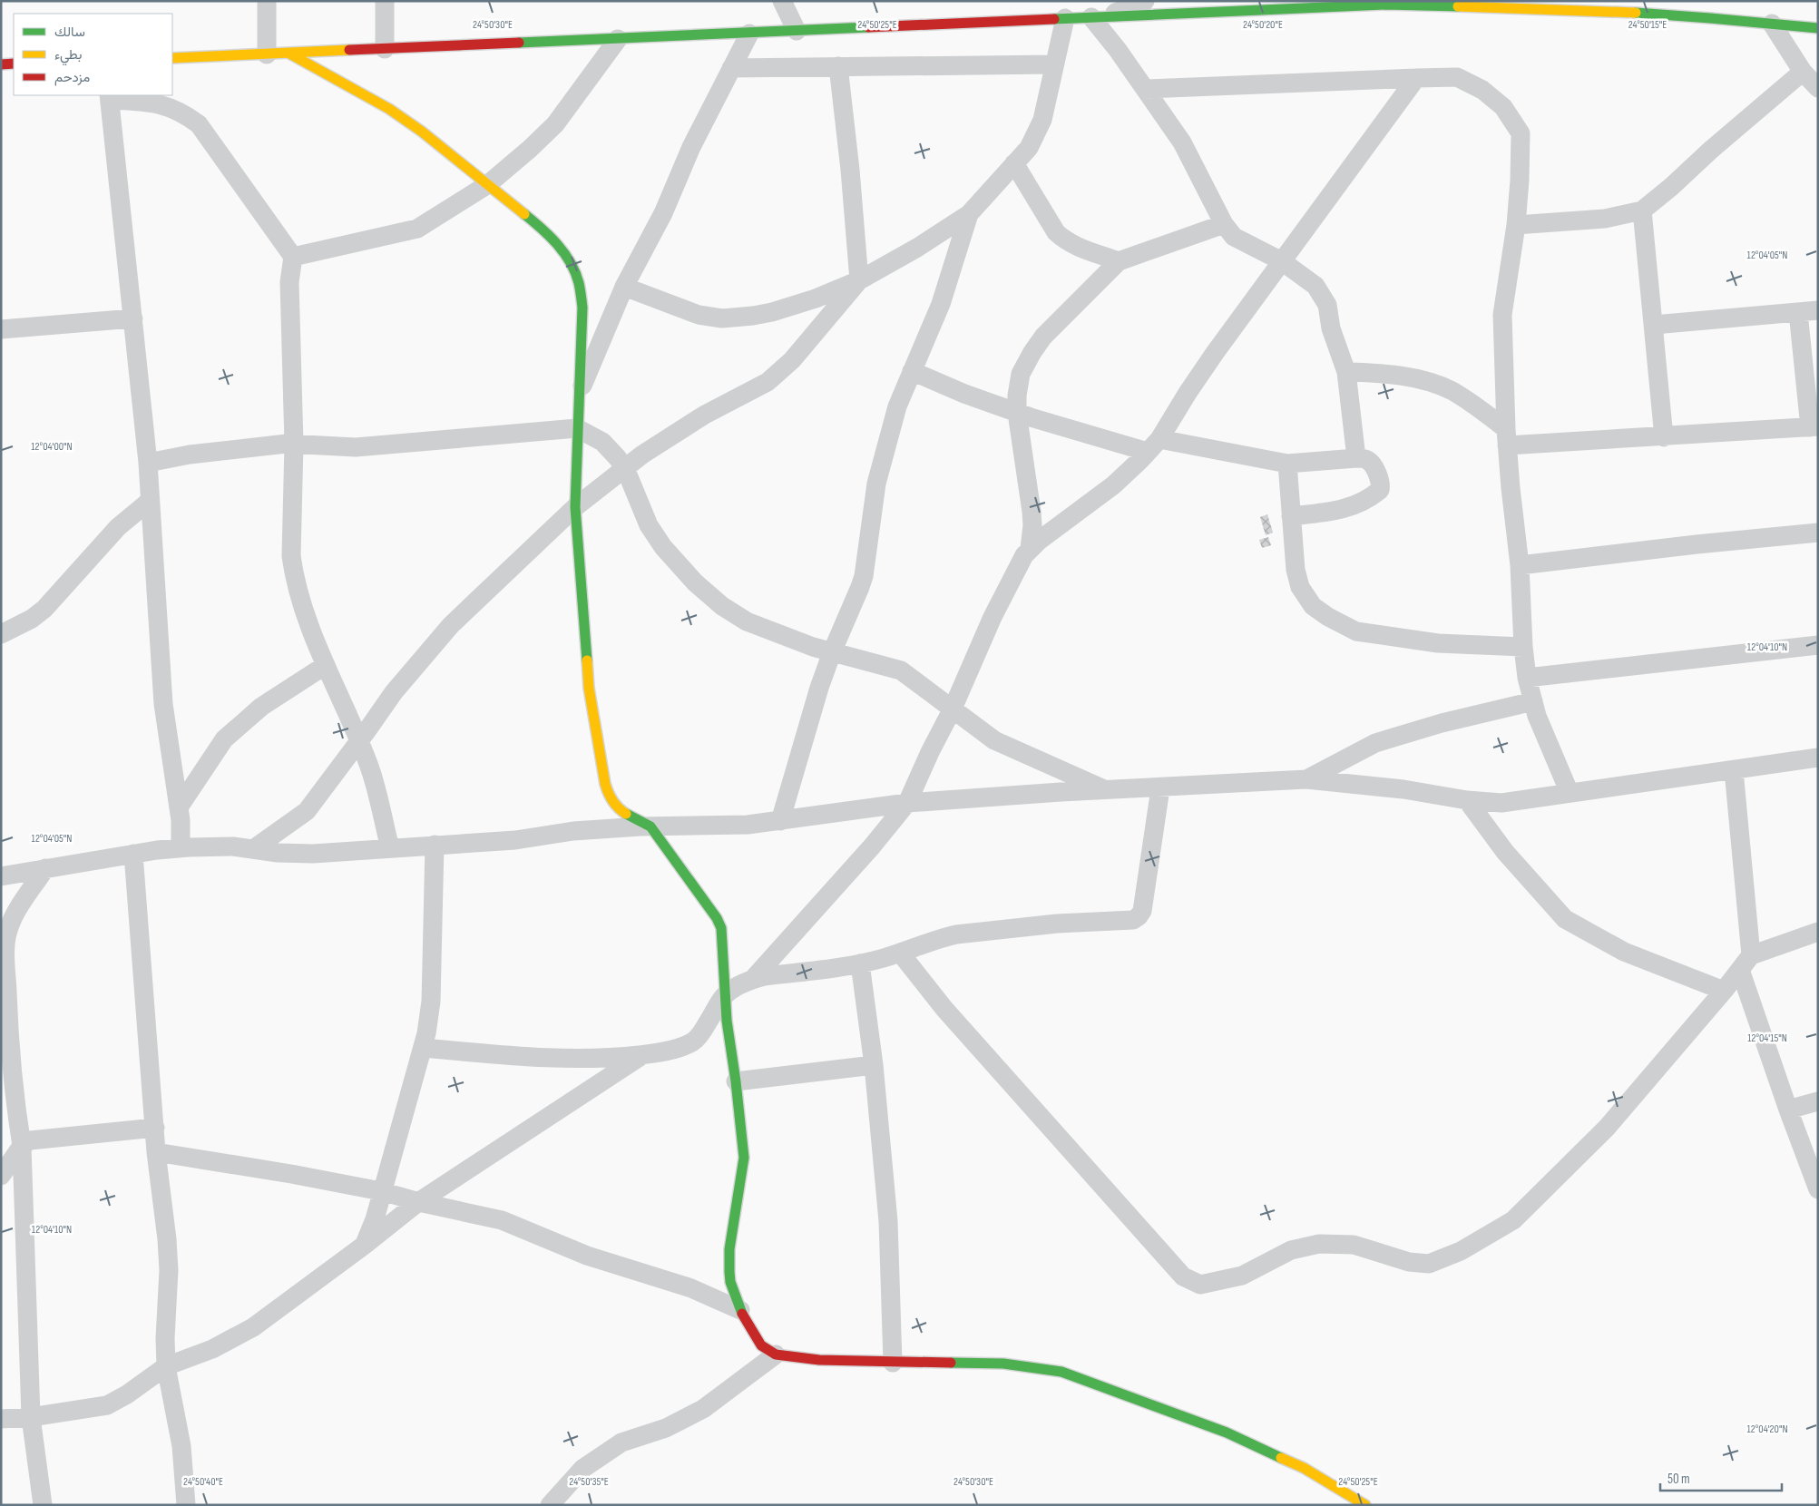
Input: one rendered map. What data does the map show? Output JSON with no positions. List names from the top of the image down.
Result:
{
  "legend": ["سالك", "بطيء", "مزدحم"],
  "scale_bar": "50 m",
  "coordinates": [
    "24°50'30\"E",
    "24°50'25\"E",
    "24°50'20\"E",
    "24°50'15\"E",
    "12°04'05\"N",
    "12°04'00\"N",
    "12°04'10\"N",
    "12°04'15\"N",
    "12°04'20\"N",
    "24°50'40\"E",
    "24°50'35\"E"
  ]
}
